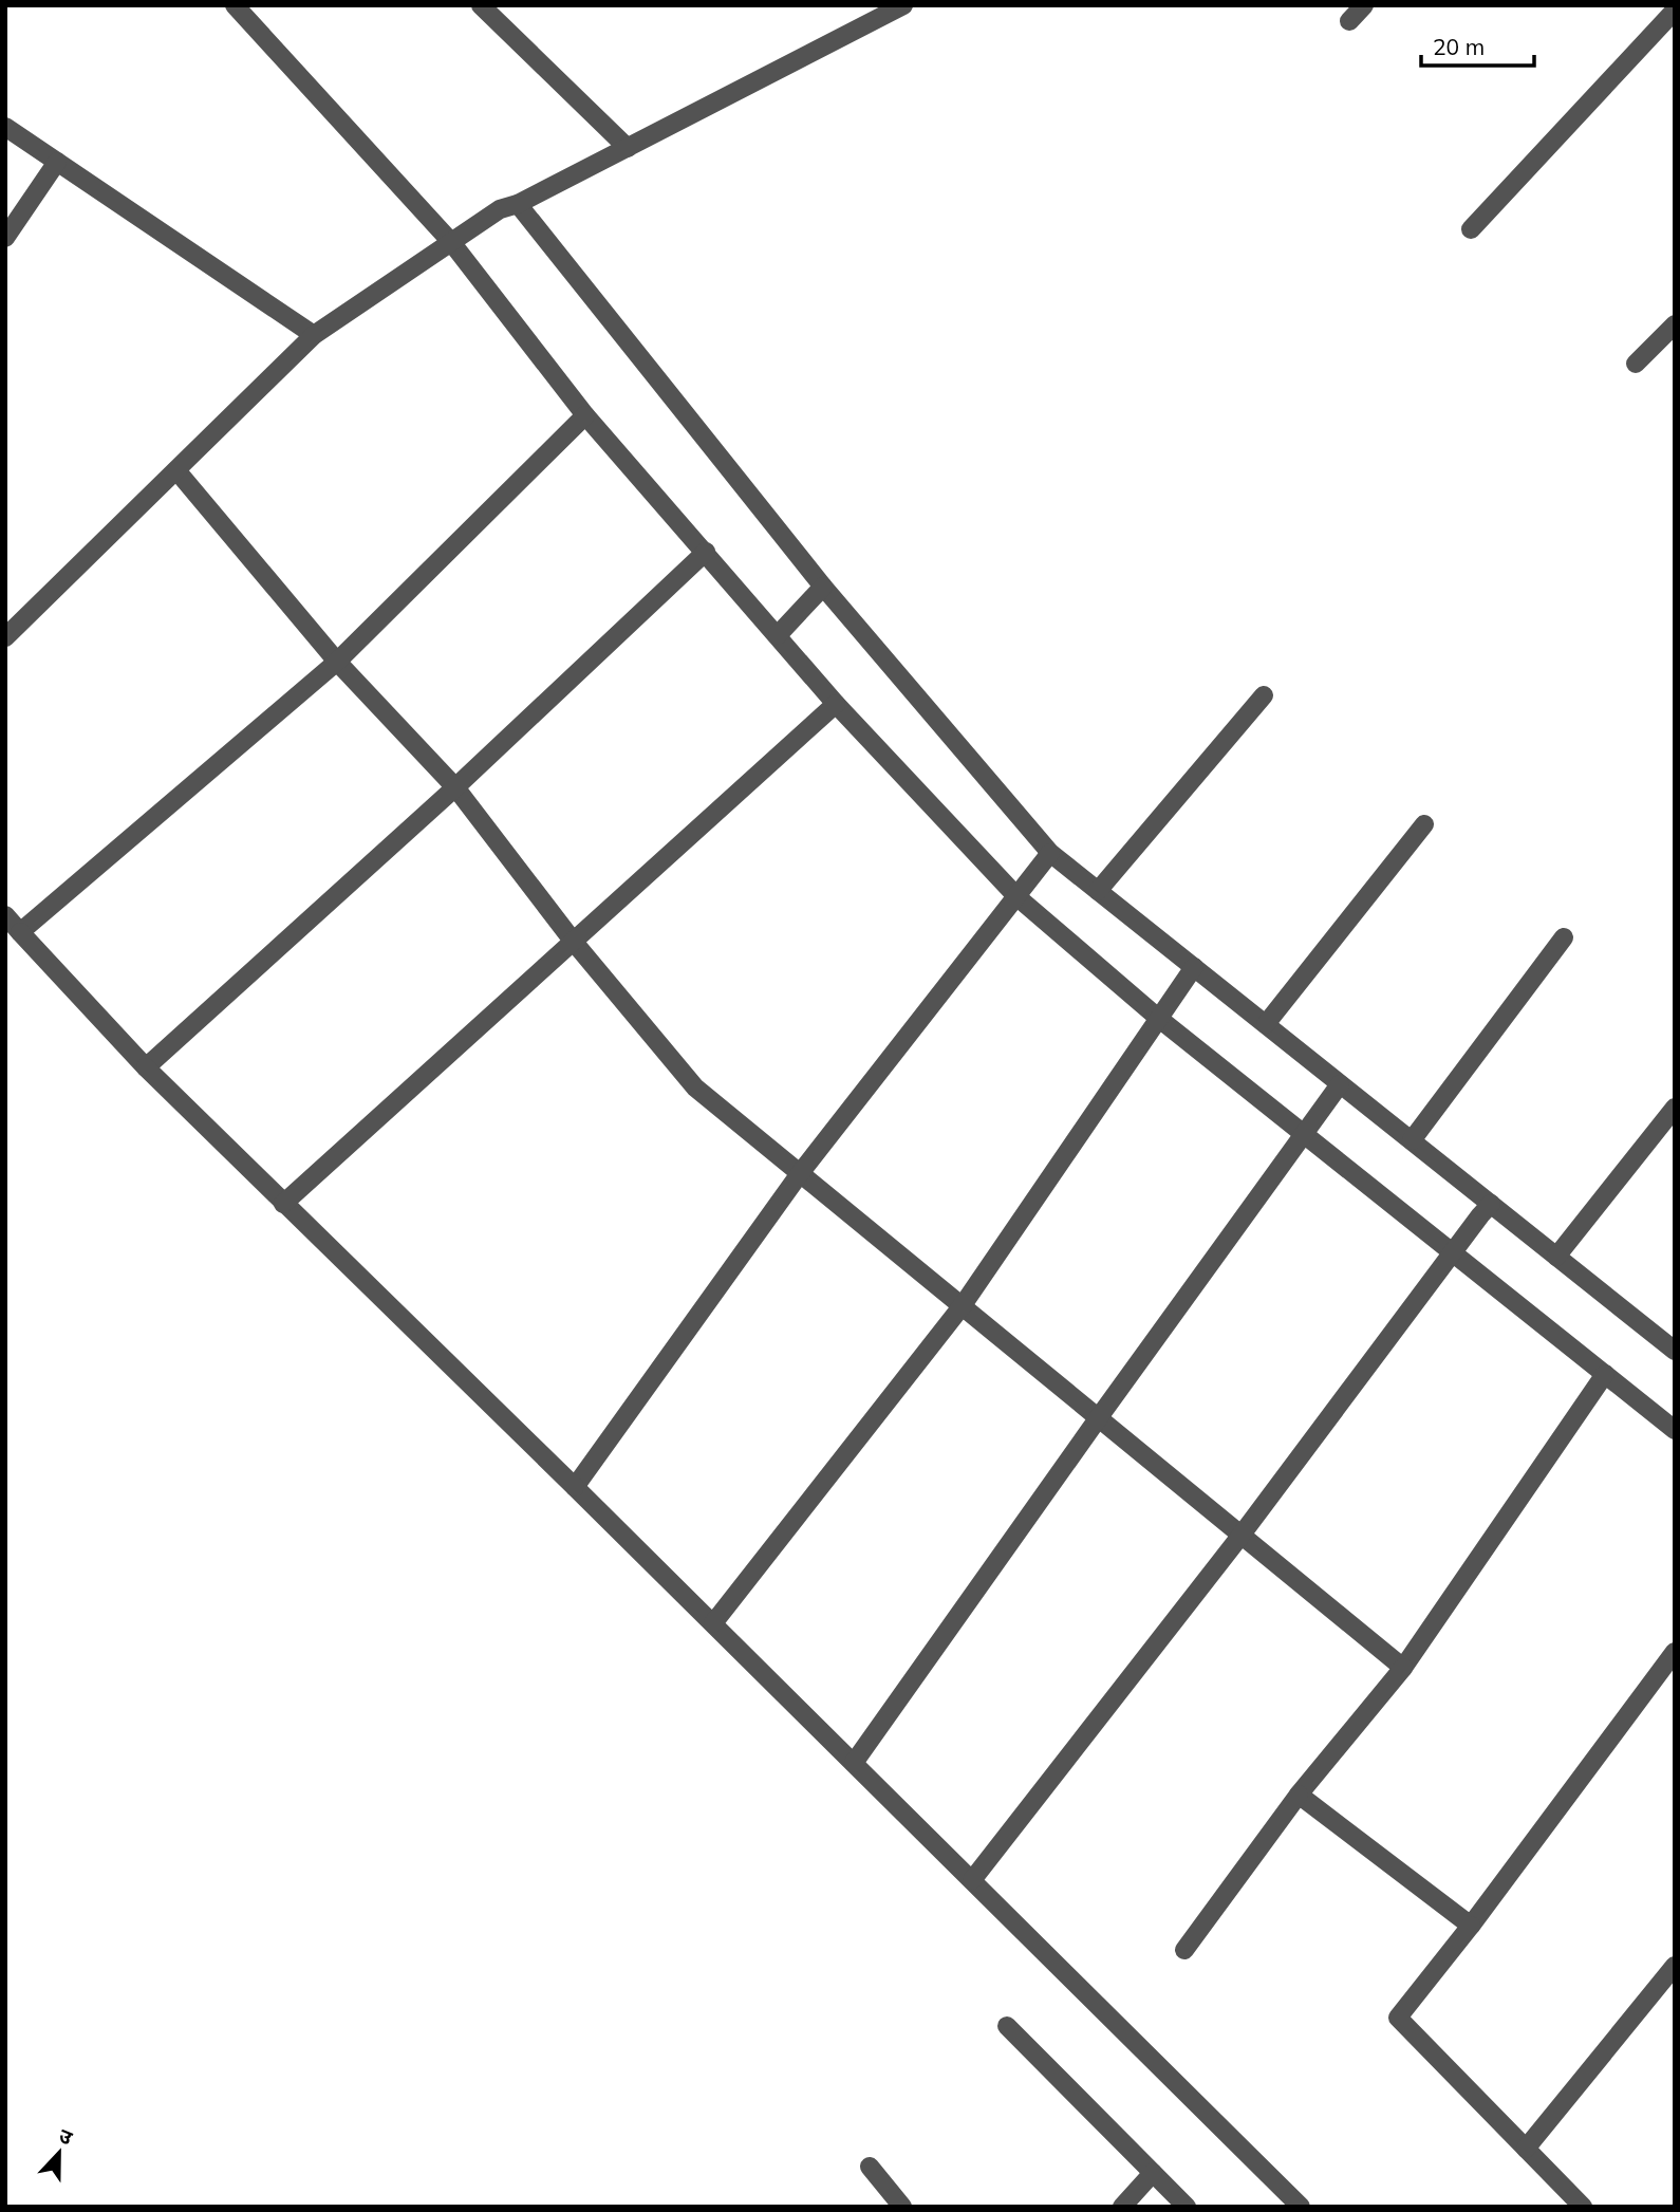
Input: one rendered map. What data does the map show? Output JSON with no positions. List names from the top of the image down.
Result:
{
  "scale_bar": "20 m",
  "north": "top"
}
